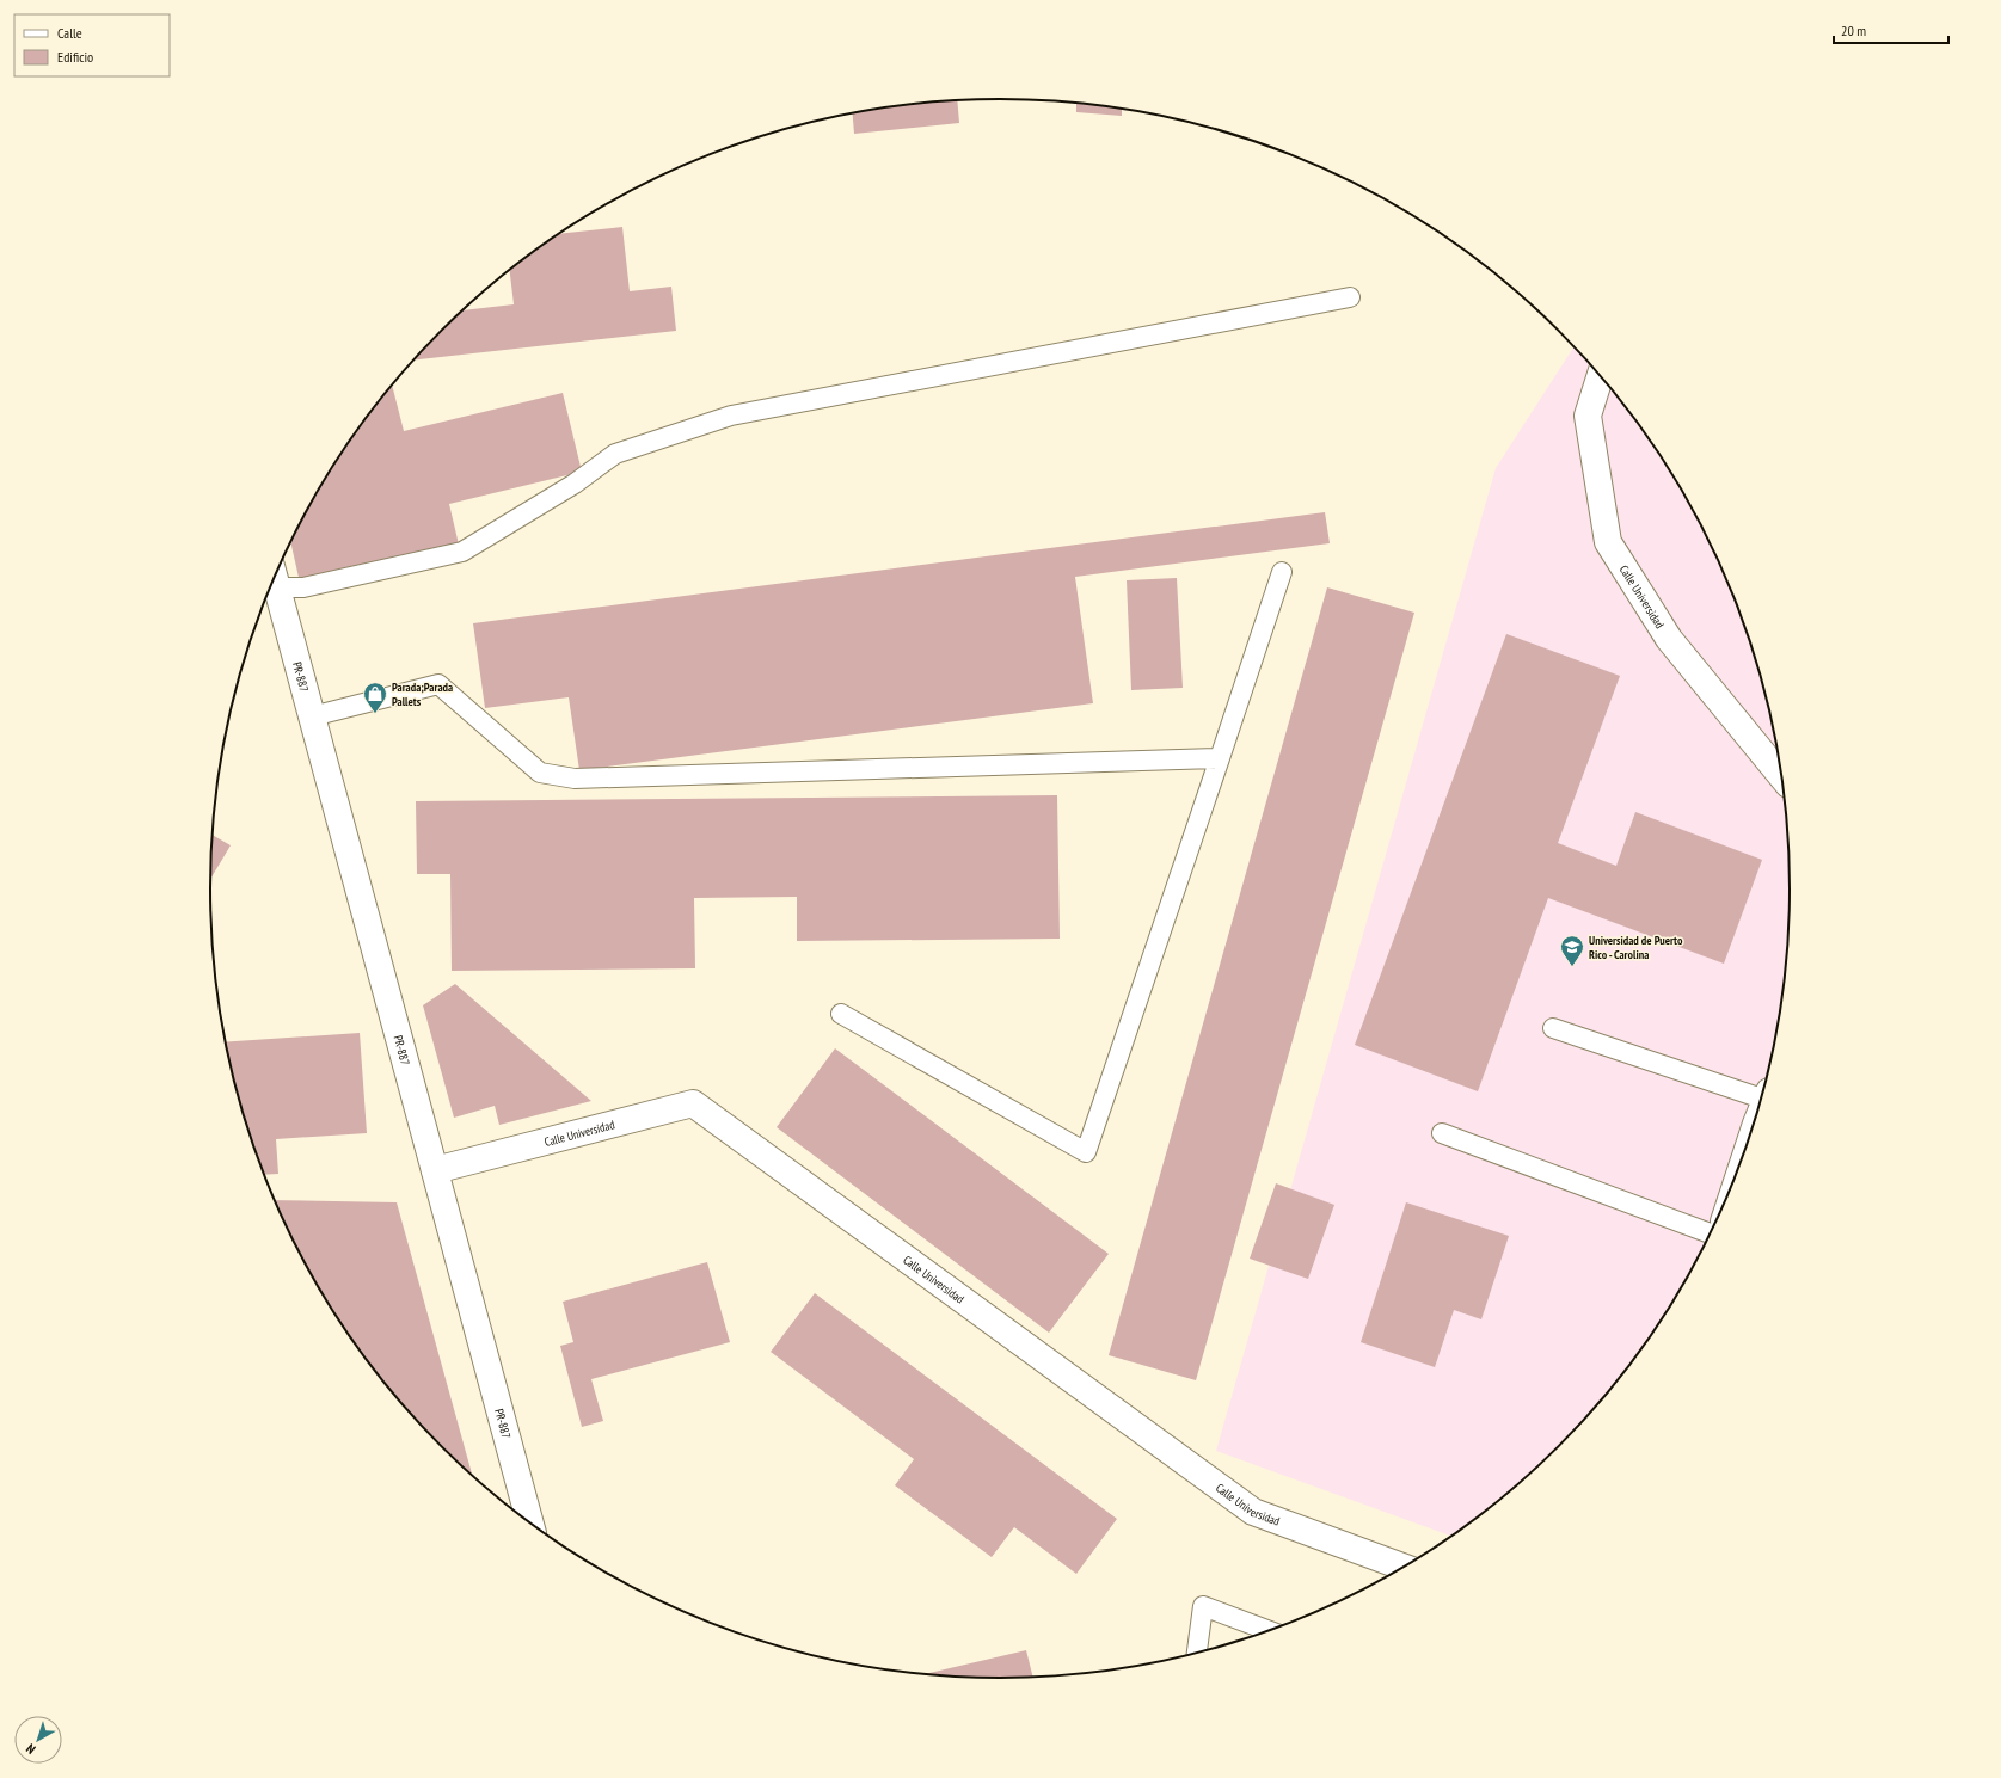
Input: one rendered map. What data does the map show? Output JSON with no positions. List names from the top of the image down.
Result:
{
  "streets": {
    "street": ["Calle Universidad", "PR-887"]
  },
  "crossings": [
    ["Calle Universidad", "PR-887"]
  ],
  "places": {
    "shop": ["Parada;Parada Pallets"],
    "school or university": ["Universidad de Puerto Rico - Carolina"]
  },
  "legend": ["Calle", "Edificio"],
  "scale_bar": "20 m",
  "north": "bottom left"
}
